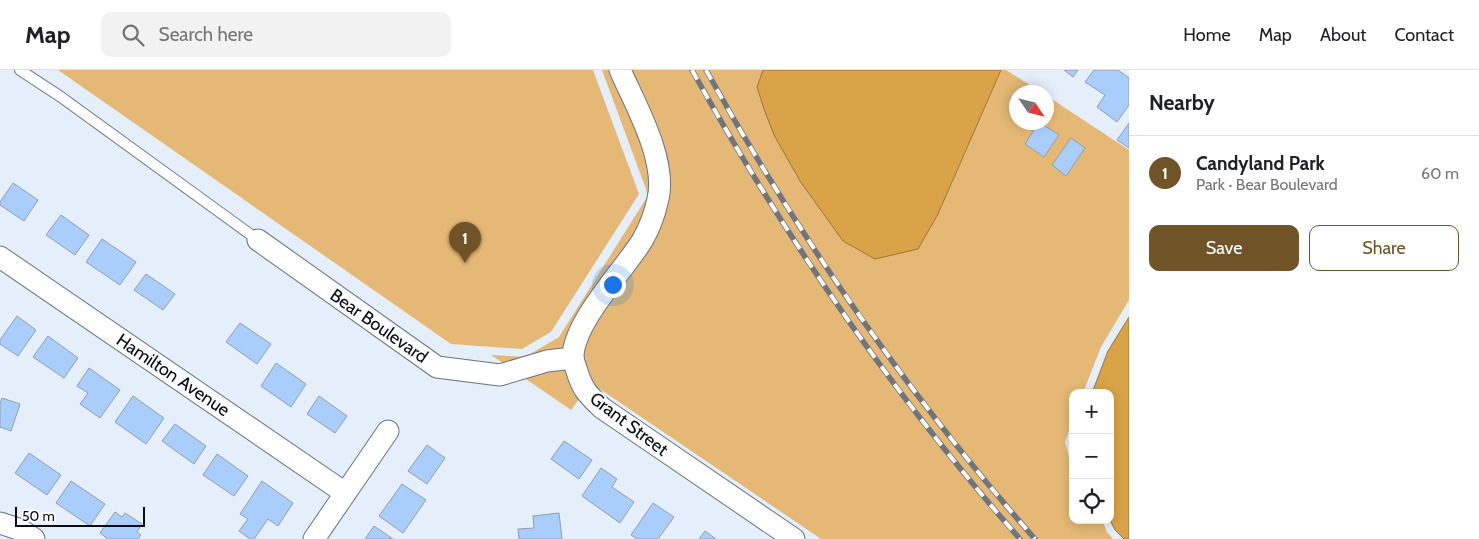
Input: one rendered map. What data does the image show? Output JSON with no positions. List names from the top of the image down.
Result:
{
  "streets": {
    "street": ["Bear Boulevard", "Hamilton Avenue", "Grant Street"]
  },
  "crossings": [
    ["Bear Boulevard", "Grant Street"]
  ],
  "scale_bar": "50 m",
  "north": "bottom right",
  "page": {
    "header": "Map",
    "search": "Search here",
    "nav": [
      "Home",
      "Map",
      "About",
      "Contact"
    ],
    "heading": "Nearby",
    "list": [
      {
        "mark": "1",
        "name": "Candyland Park",
        "note": "Park · Bear Boulevard",
        "value": "60 m"
      }
    ],
    "buttons": ["Save", "Share"],
    "pins": "1",
    "map_buttons": ["+", "−"],
    "scale": "50 m"
  }
}
